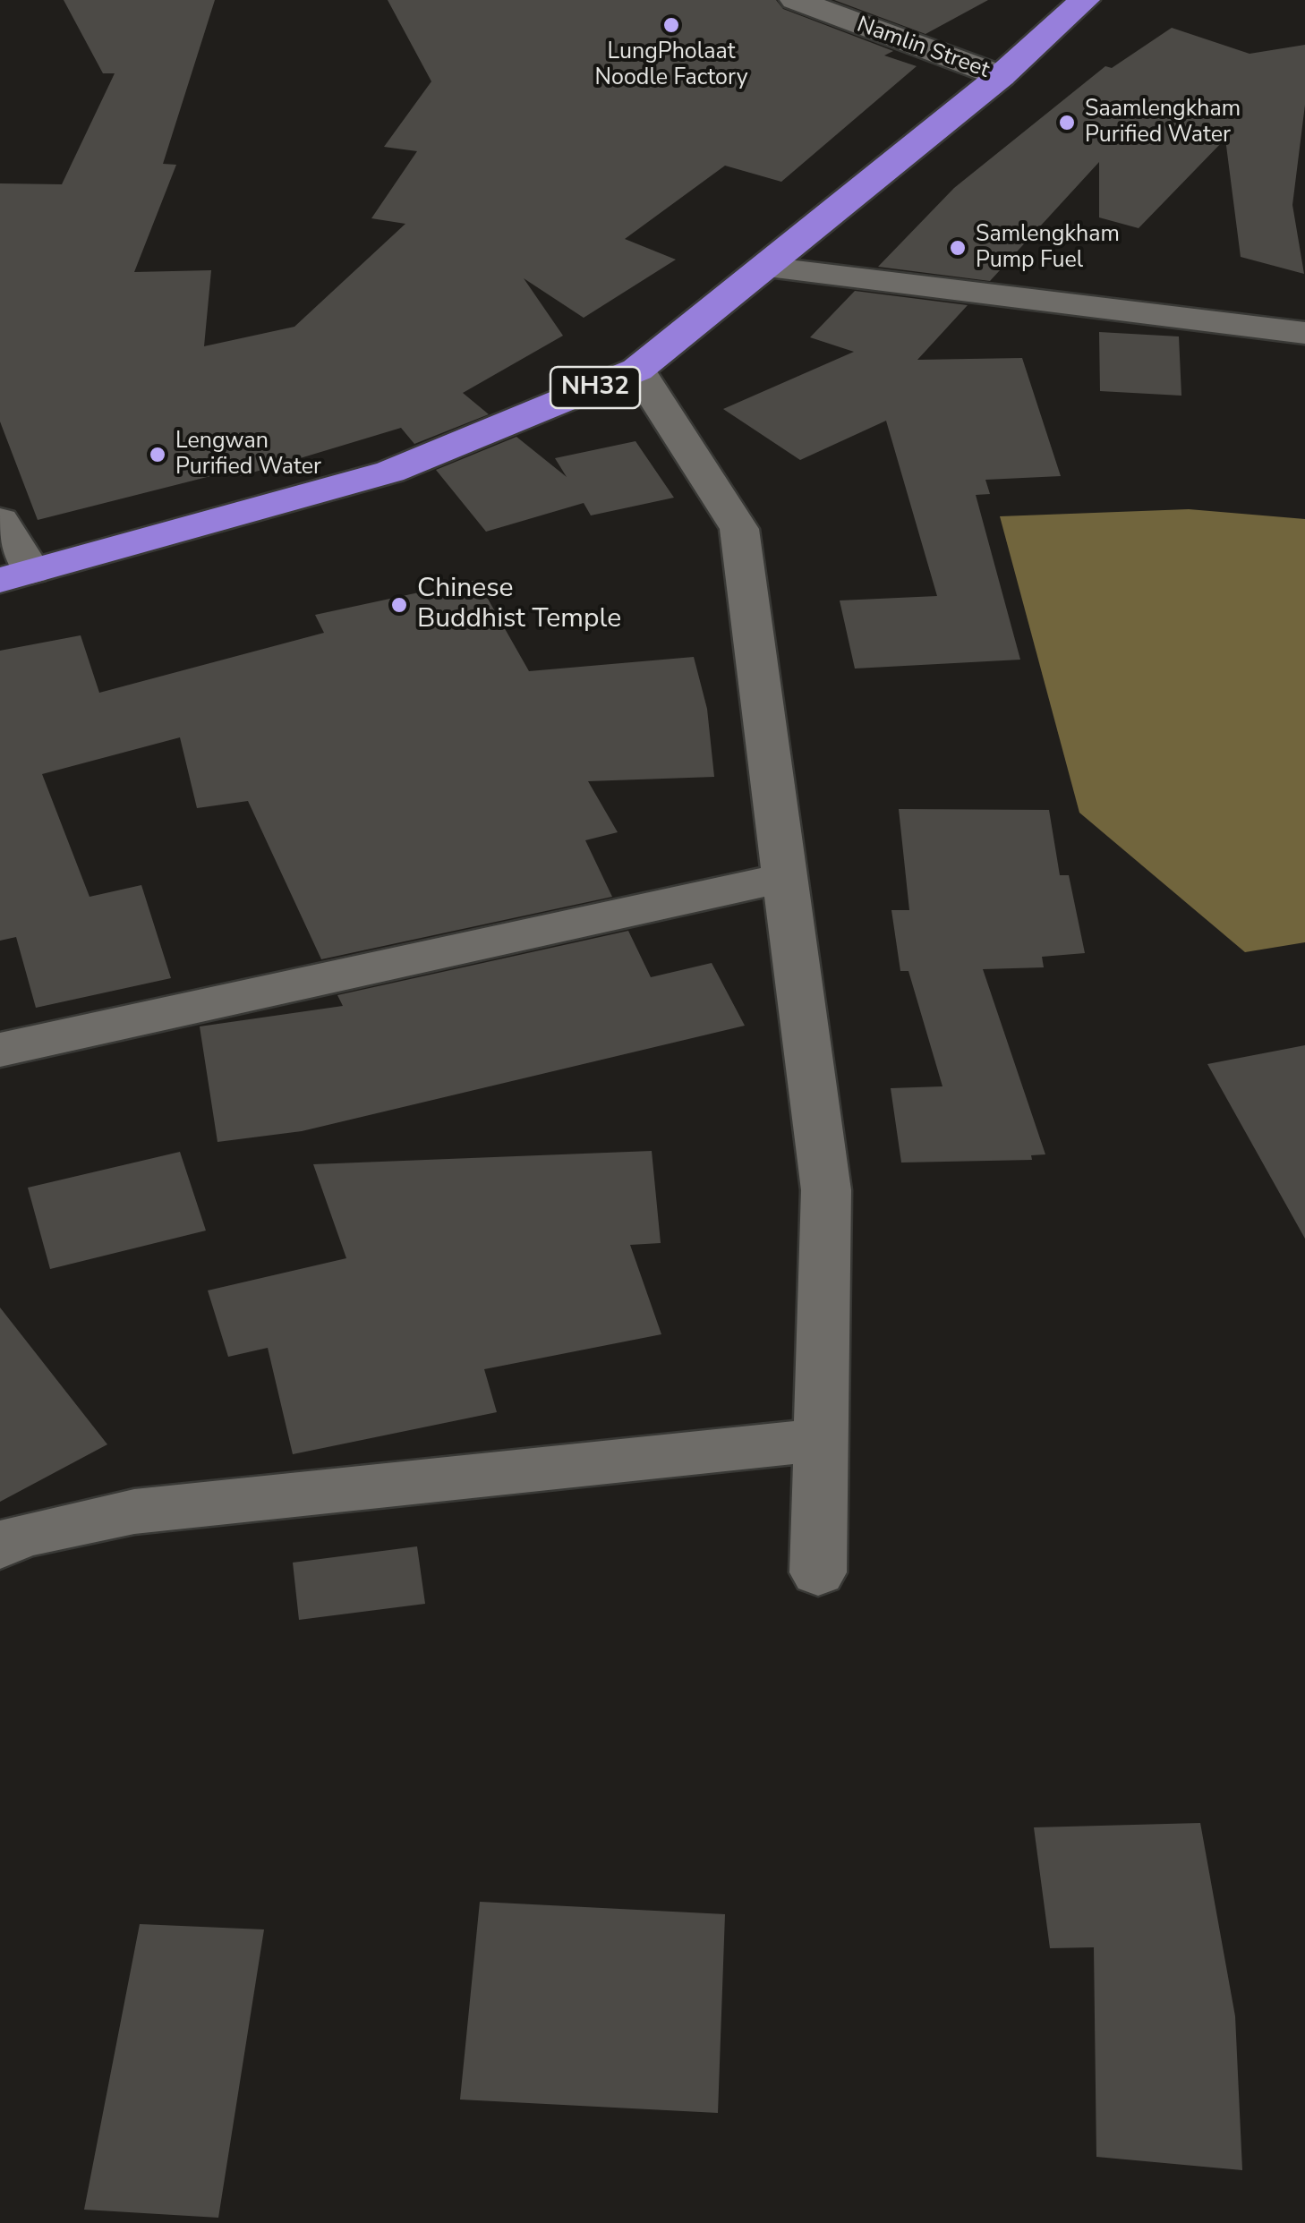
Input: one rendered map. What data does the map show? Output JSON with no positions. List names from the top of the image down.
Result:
{
  "streets": {
    "highway": ["NH32"],
    "street": ["Namlin Street"]
  },
  "crossings": [
    ["Namlin Street", "NH32"]
  ],
  "places": [
    "LungPholaat Noodle Factory",
    "Saamlengkham Purified Water",
    "Samlengkham Pump Fuel",
    "Lengwan Purified Water",
    "Chinese Buddhist Temple"
  ]
}
